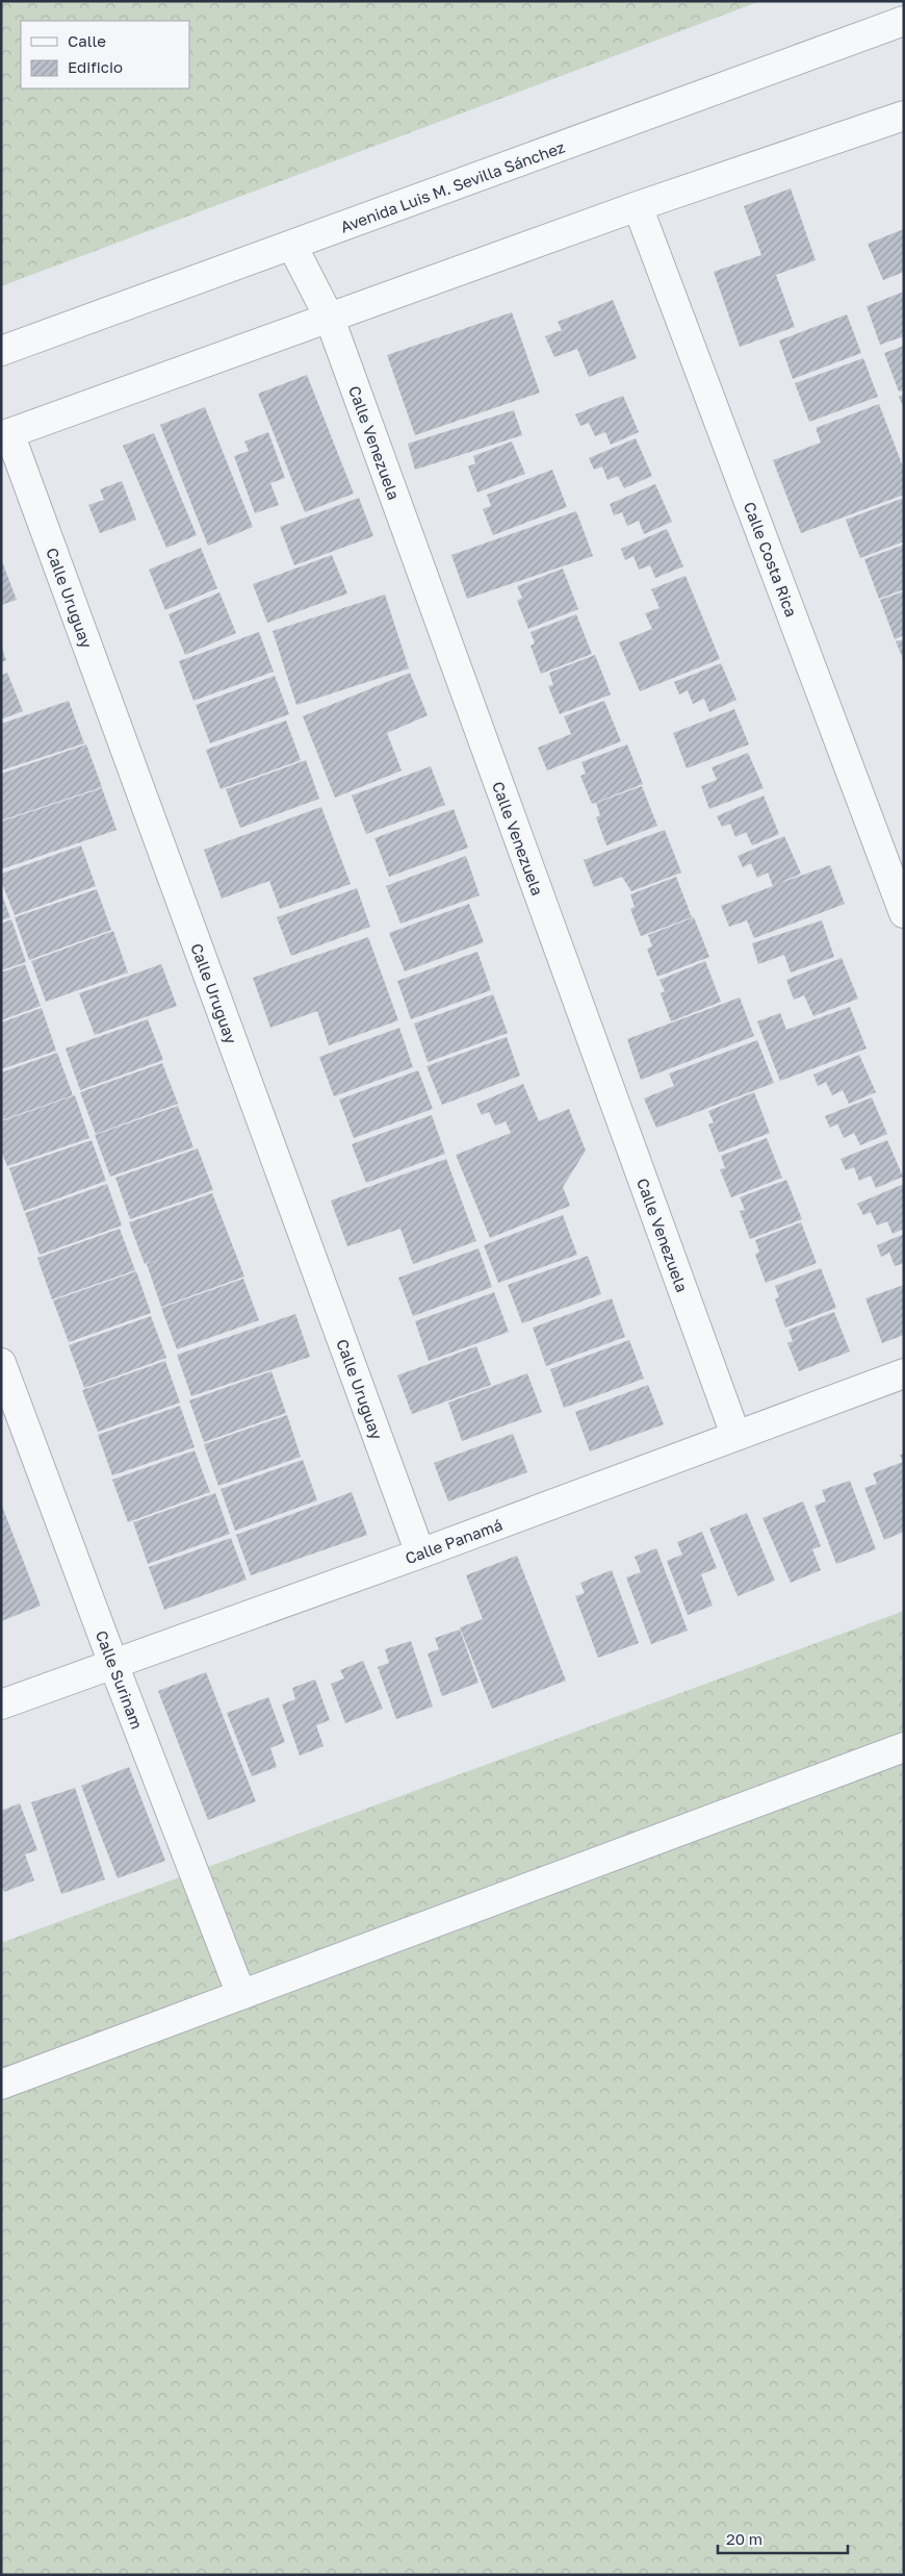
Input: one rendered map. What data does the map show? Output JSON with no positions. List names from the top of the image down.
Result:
{
  "streets": {
    "street": [
      "Avenida Luis M. Sevilla Sánchez",
      "Calle Venezuela",
      "Calle Costa Rica",
      "Calle Uruguay",
      "Calle Panamá",
      "Calle Surinam"
    ]
  },
  "crossings": [
    ["Avenida Luis M. Sevilla Sánchez", "Calle Venezuela"],
    ["Calle Venezuela", "Calle Panamá"],
    ["Calle Uruguay", "Calle Panamá"],
    ["Calle Panamá", "Calle Surinam"]
  ],
  "legend": ["Calle", "Edificio"],
  "scale_bar": "20 m"
}
